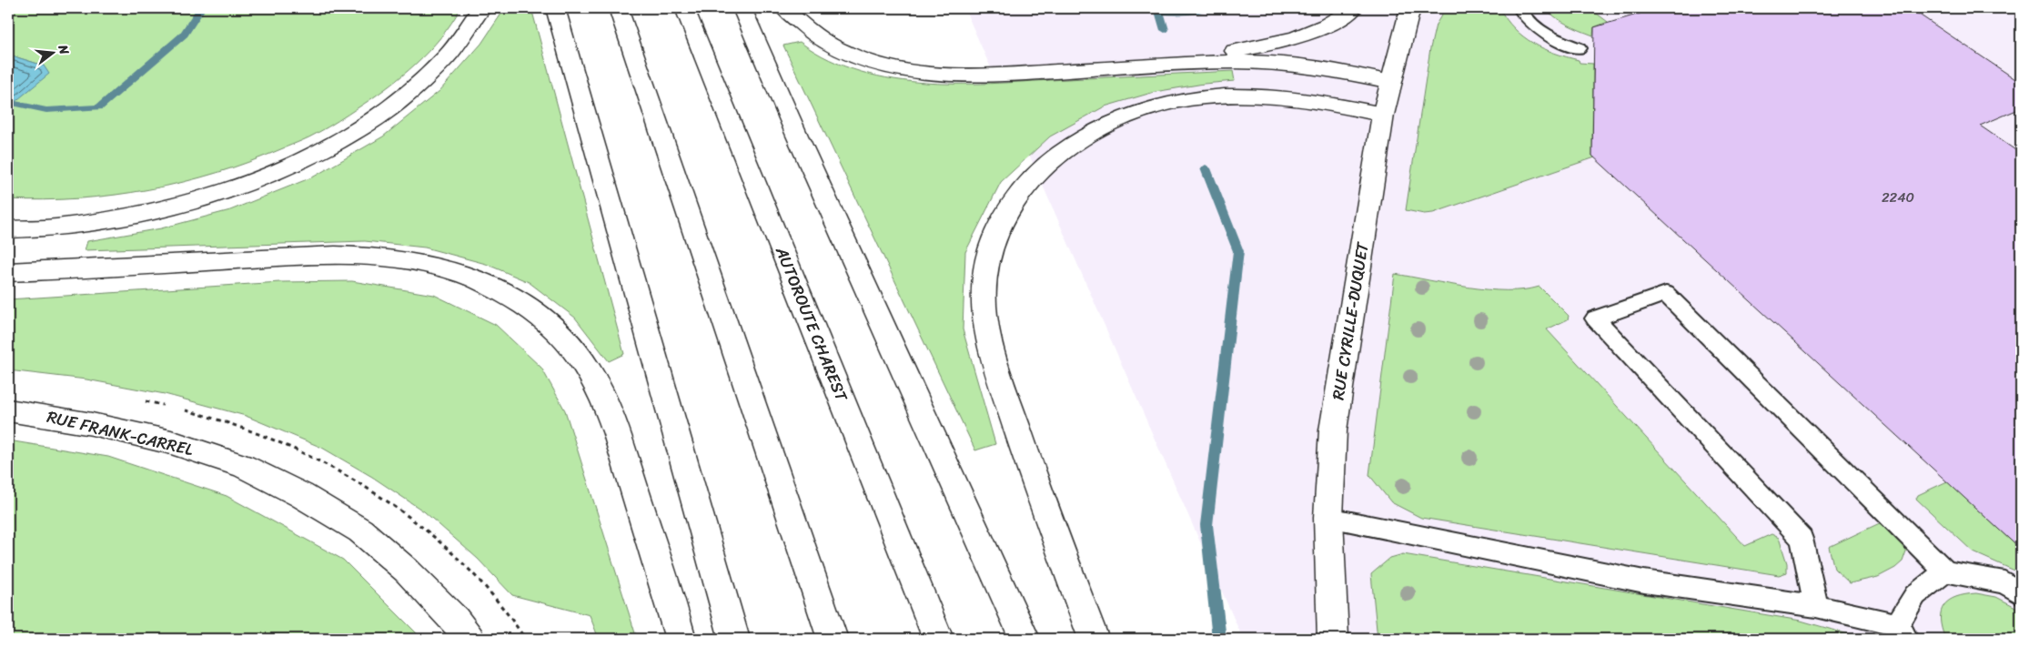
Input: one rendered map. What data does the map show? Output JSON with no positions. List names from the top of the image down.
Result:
{
  "streets": {
    "main road": ["RUE CYRILLE-DUQUET", "AUTOROUTE CHAREST", "RUE FRANK-CARREL"]
  },
  "house_numbers": ["2240"],
  "north": "right"
}
